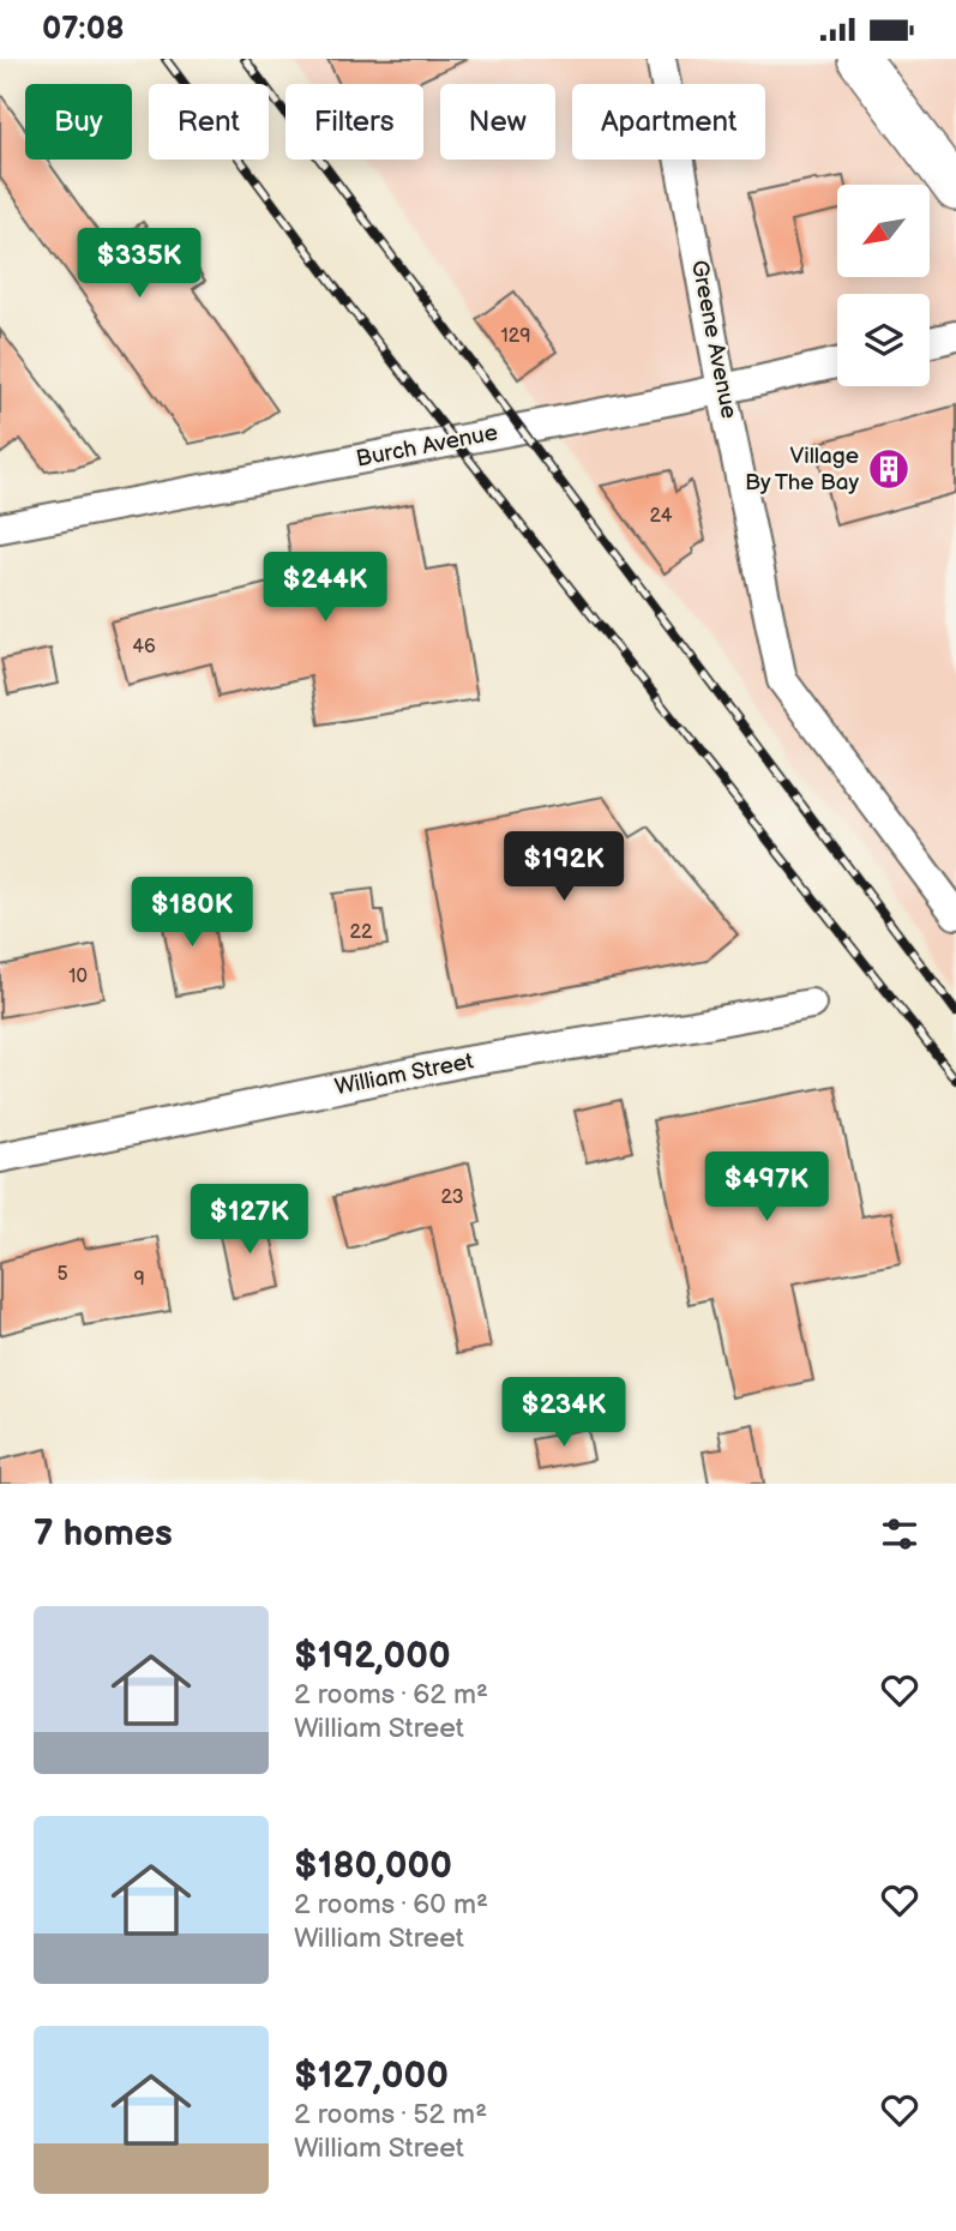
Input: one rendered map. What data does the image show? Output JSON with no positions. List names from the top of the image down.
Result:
{
  "streets": {
    "street": ["Greene Avenue", "Burch Avenue", "William Street"]
  },
  "crossings": [
    ["Greene Avenue", "Burch Avenue"]
  ],
  "places": {
    "building": ["Village By The Bay"]
  },
  "house_numbers": [
    "129",
    "24",
    "46",
    "22",
    "10",
    "23",
    "5",
    "9"
  ],
  "north": "bottom left",
  "page": {
    "status": "07:08",
    "chip": [
      "Buy",
      "Rent",
      "Filters",
      "New",
      "Apartment"
    ],
    "price": [
      "$335K",
      "$244K",
      "$192K",
      "$180K",
      "$497K",
      "$127K",
      "$234K"
    ],
    "heading": "7 homes",
    "list": [
      {
        "name": "$192,000",
        "note": "2 rooms · 62 m² · William Street"
      },
      {
        "name": "$180,000",
        "note": "2 rooms · 60 m² · William Street"
      },
      {
        "name": "$127,000",
        "note": "2 rooms · 52 m² · William Street"
      }
    ]
  }
}
